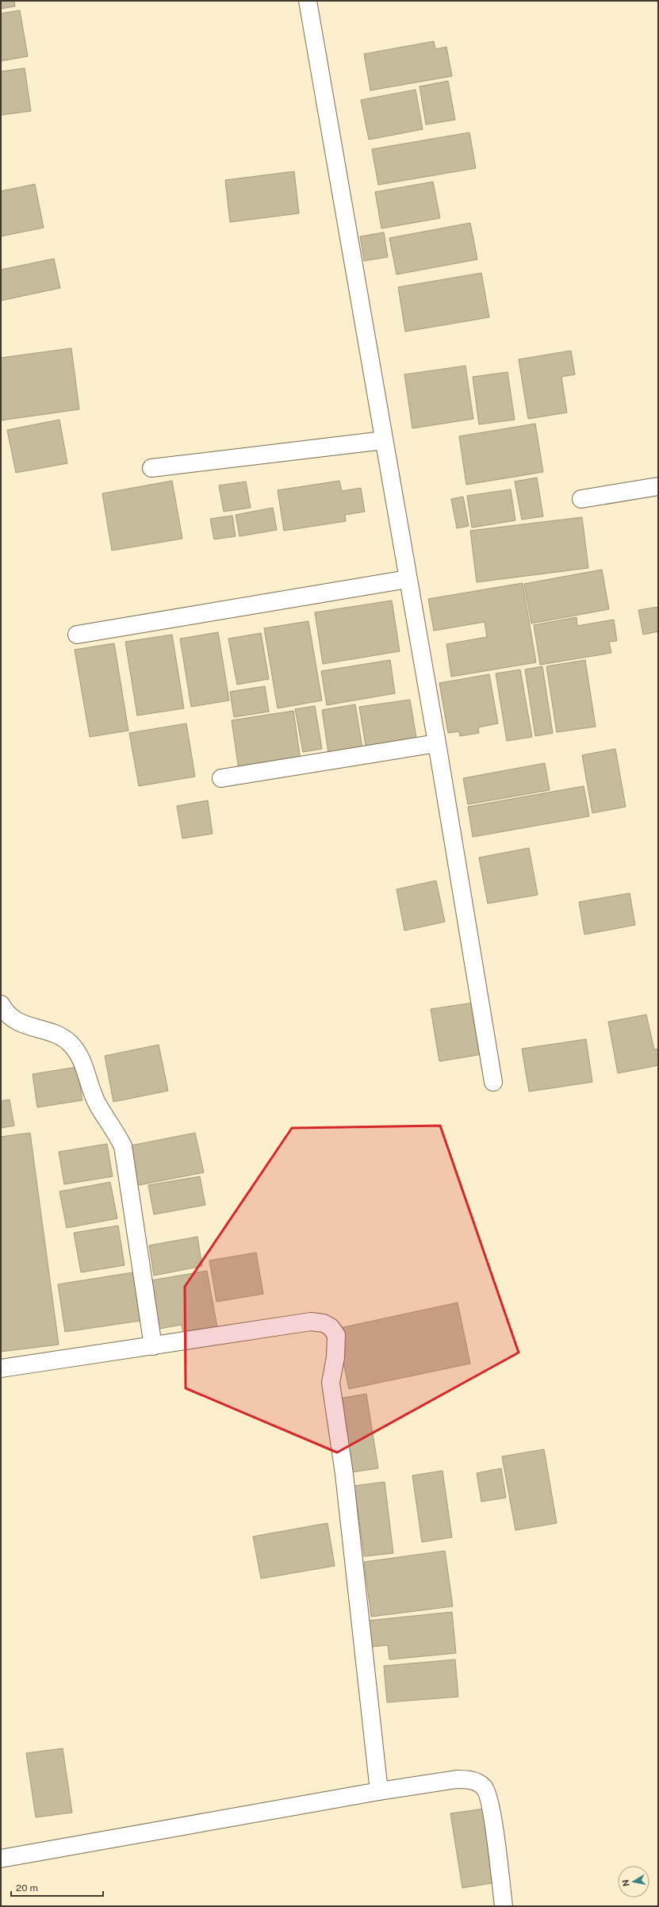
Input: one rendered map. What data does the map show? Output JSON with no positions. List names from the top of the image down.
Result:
{
  "scale_bar": "20 m",
  "north": "left"
}
